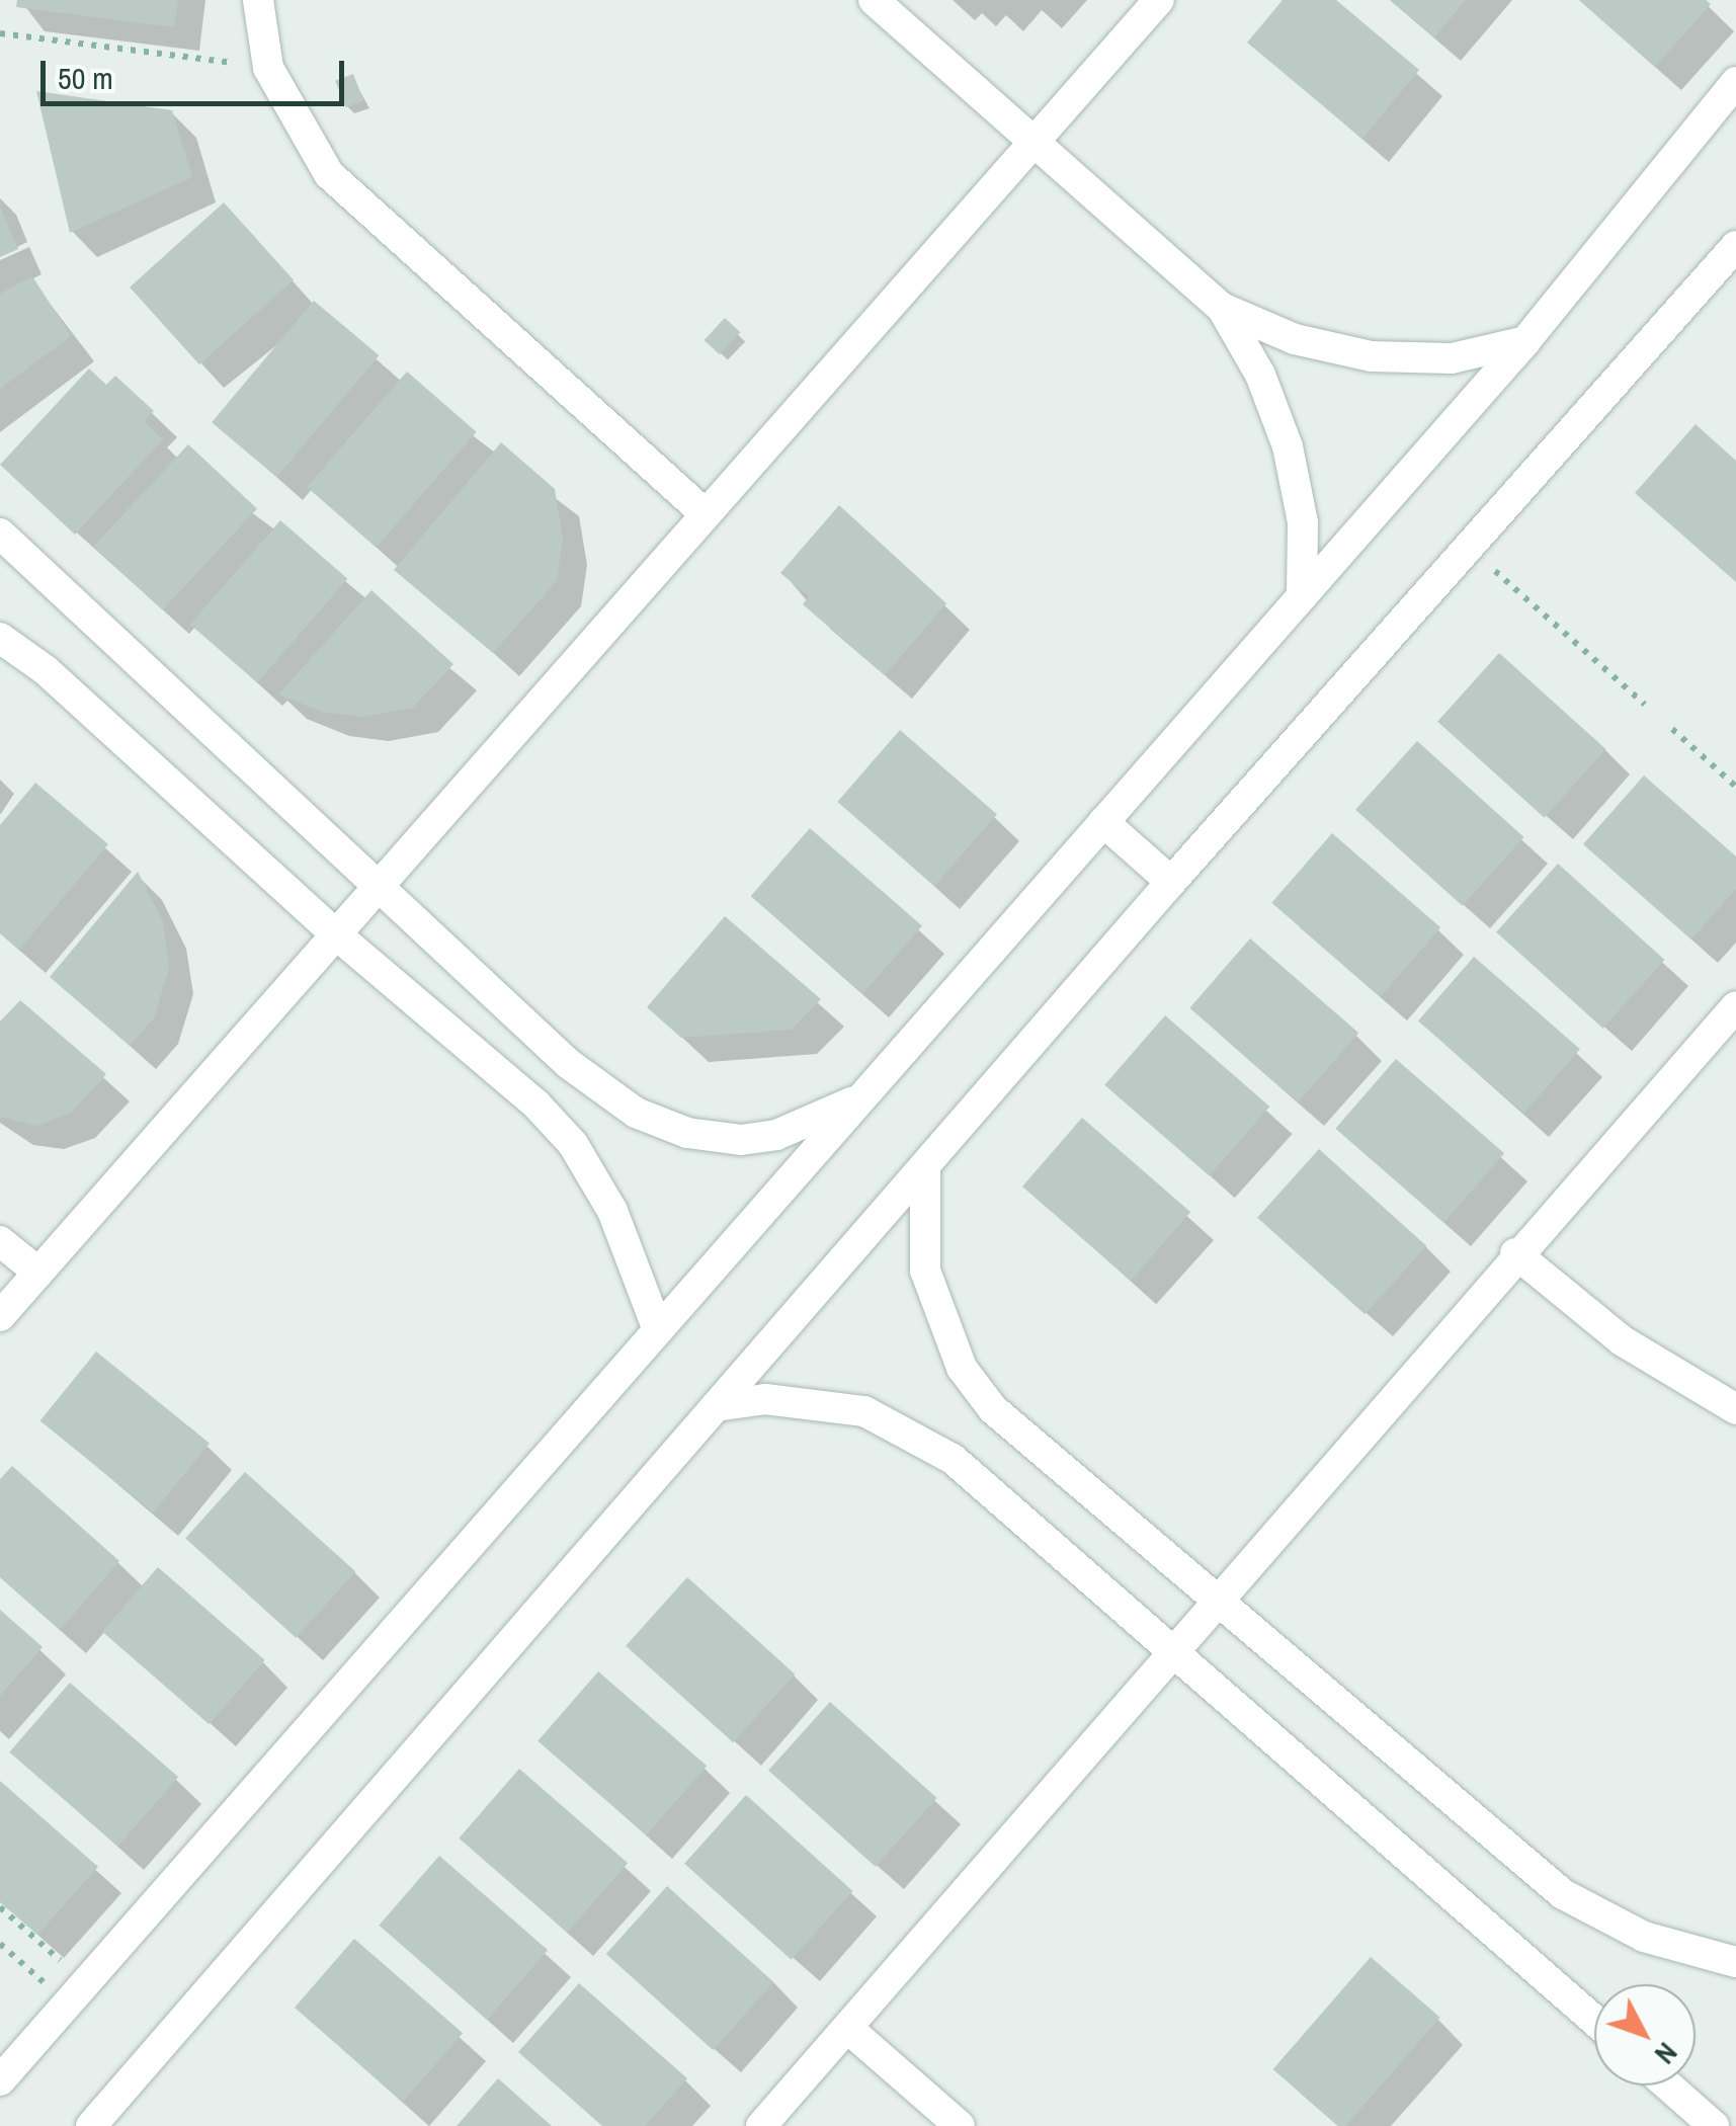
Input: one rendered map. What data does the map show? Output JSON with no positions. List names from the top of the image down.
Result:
{
  "scale_bar": "50 m",
  "north": "bottom right"
}
